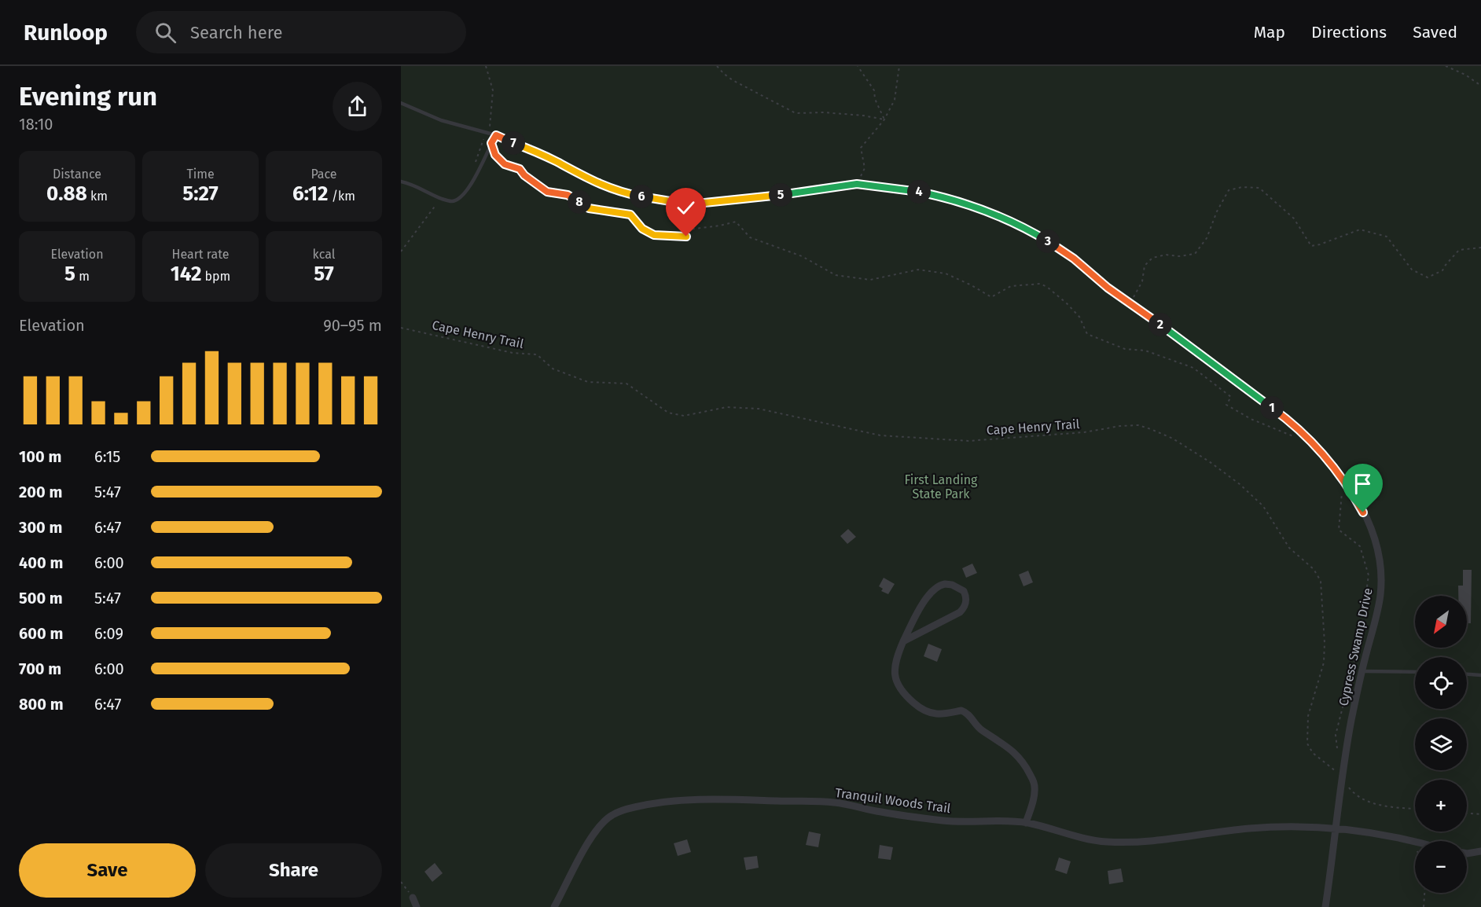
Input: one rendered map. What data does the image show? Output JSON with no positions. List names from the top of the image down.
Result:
{
  "streets": {
    "street": ["Cypress Swamp Drive", "Tranquil Woods Trail"],
    "path": ["Cape Henry Trail"]
  },
  "crossings": [
    ["Cape Henry Trail", "Cypress Swamp Drive"],
    ["Cypress Swamp Drive", "Tranquil Woods Trail"]
  ],
  "parks": ["First Landing State Park"],
  "north": "bottom left",
  "page": {
    "header": "Runloop",
    "search": "Search here",
    "nav": ["Map", "Directions", "Saved"],
    "heading": ["Evening run", "18:10"],
    "pins": [
      "7",
      "4",
      "5",
      "6",
      "8",
      "3",
      "2",
      "1"
    ],
    "stats": [
      ["Distance", "0.88 km"],
      ["Time", "5:27"],
      ["Pace", "6:12 /km"],
      ["Elevation", "5 m"],
      ["Heart rate", "142 bpm"],
      ["kcal", "57"]
    ],
    "chart": ["Elevation", "90–95 m"],
    "list": [
      {
        "name": "100 m",
        "note": "6:15"
      },
      {
        "name": "200 m",
        "note": "5:47"
      },
      {
        "name": "300 m",
        "note": "6:47"
      },
      {
        "name": "400 m",
        "note": "6:00"
      },
      {
        "name": "500 m",
        "note": "5:47"
      },
      {
        "name": "600 m",
        "note": "6:09"
      },
      {
        "name": "700 m",
        "note": "6:00"
      },
      {
        "name": "800 m",
        "note": "6:47"
      }
    ],
    "map_buttons": ["+", "−"],
    "buttons": ["Save", "Share"]
  }
}
